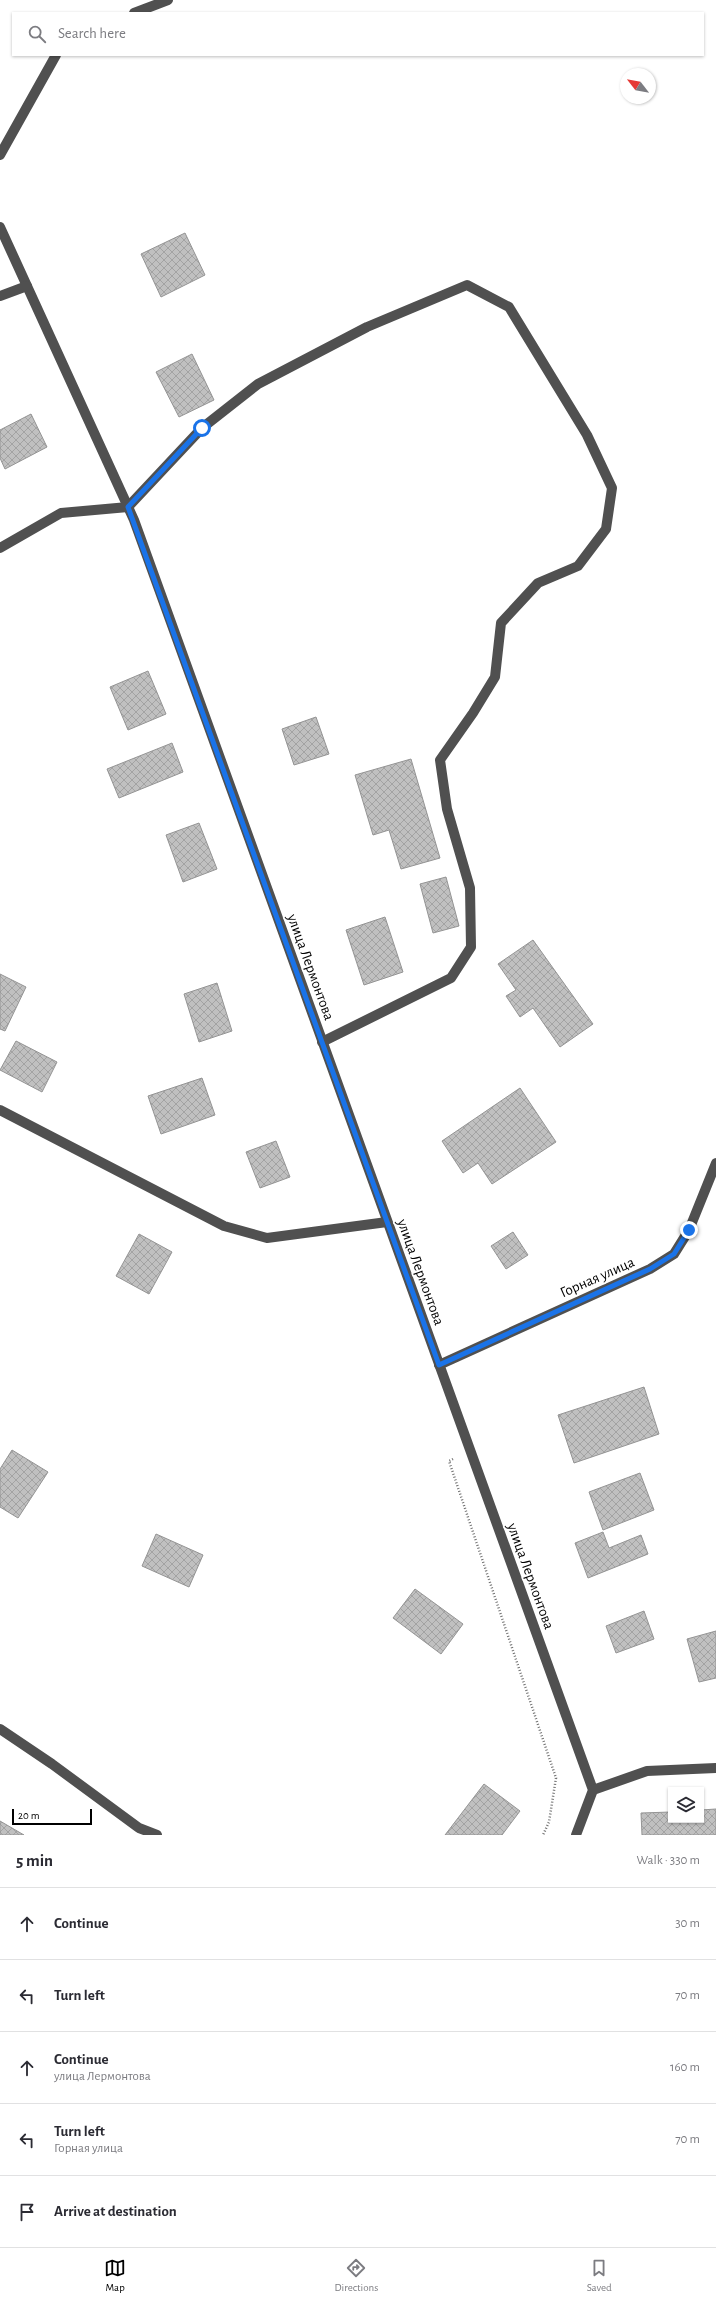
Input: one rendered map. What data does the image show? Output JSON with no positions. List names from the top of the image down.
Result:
{
  "streets": {
    "street": ["улица Лермонтова", "Горная улица"]
  },
  "crossings": [
    ["улица Лермонтова", "Горная улица"]
  ],
  "scale_bar": "20 m",
  "north": "top left",
  "page": {
    "search": "Search here",
    "scale": "20 m",
    "heading": ["5 min", "Walk · 330 m"],
    "list": [
      ["Continue", "30 m"],
      ["Turn left", "70 m"],
      ["Continue", "улица Лермонтова", "160 m"],
      ["Turn left", "Горная улица", "70 m"],
      "Arrive at destination"
    ],
    "nav": ["Map", "Directions", "Saved"]
  }
}
